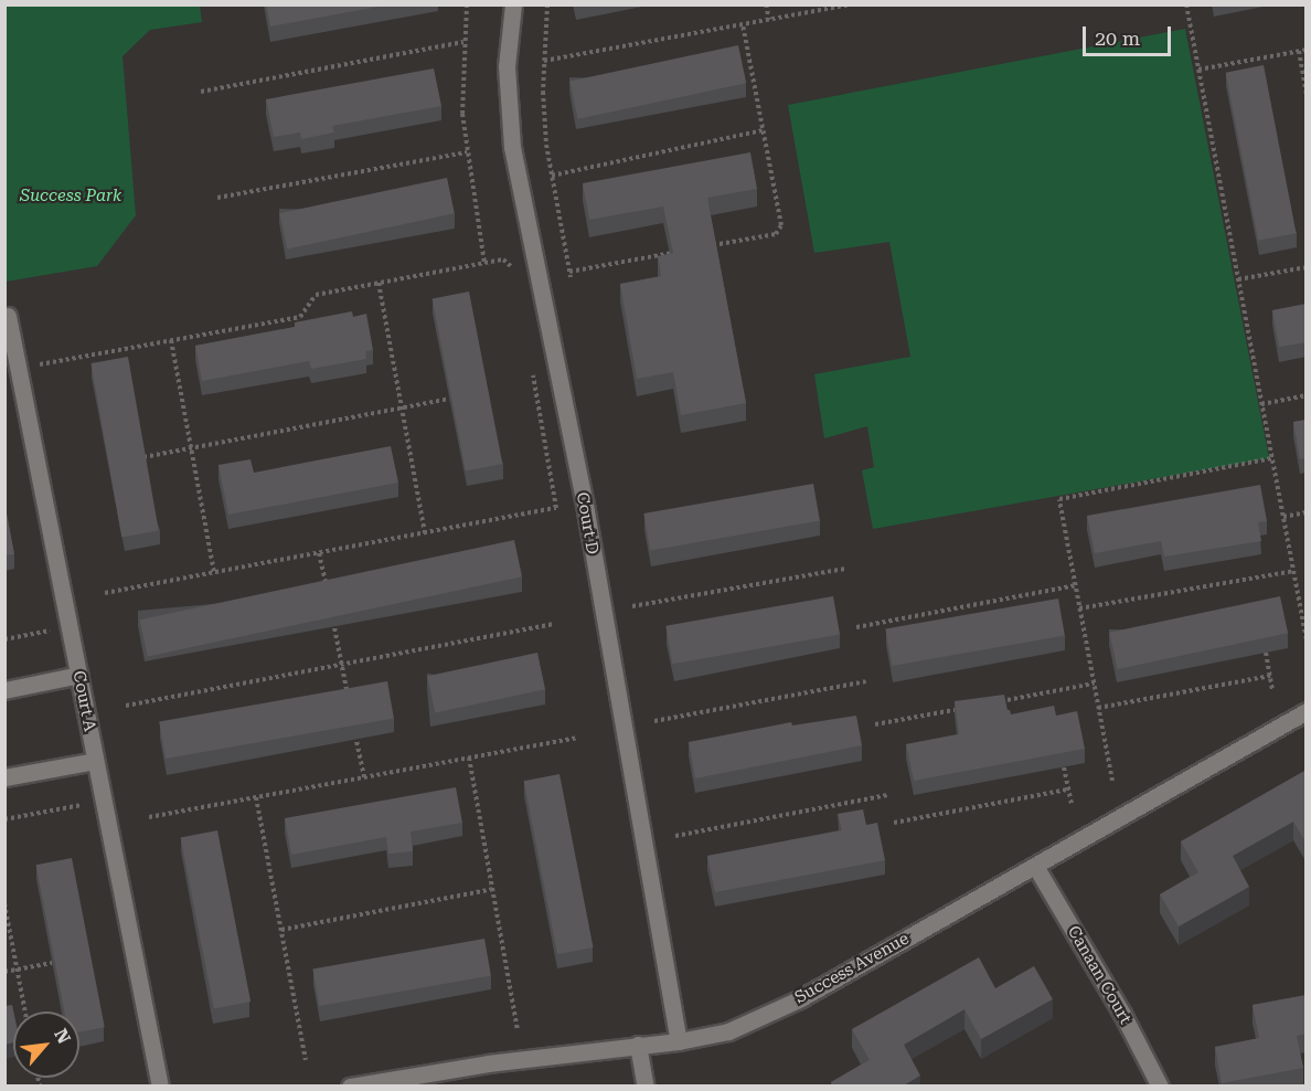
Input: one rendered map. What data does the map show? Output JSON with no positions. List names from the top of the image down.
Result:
{
  "streets": {
    "street": [
      "Court D",
      "Court A",
      "Success Avenue",
      "Canaan Court"
    ]
  },
  "crossings": [
    ["Court D", "Success Avenue"],
    ["Success Avenue", "Canaan Court"]
  ],
  "parks": ["Success Park"],
  "scale_bar": "20 m",
  "north": "top right"
}
